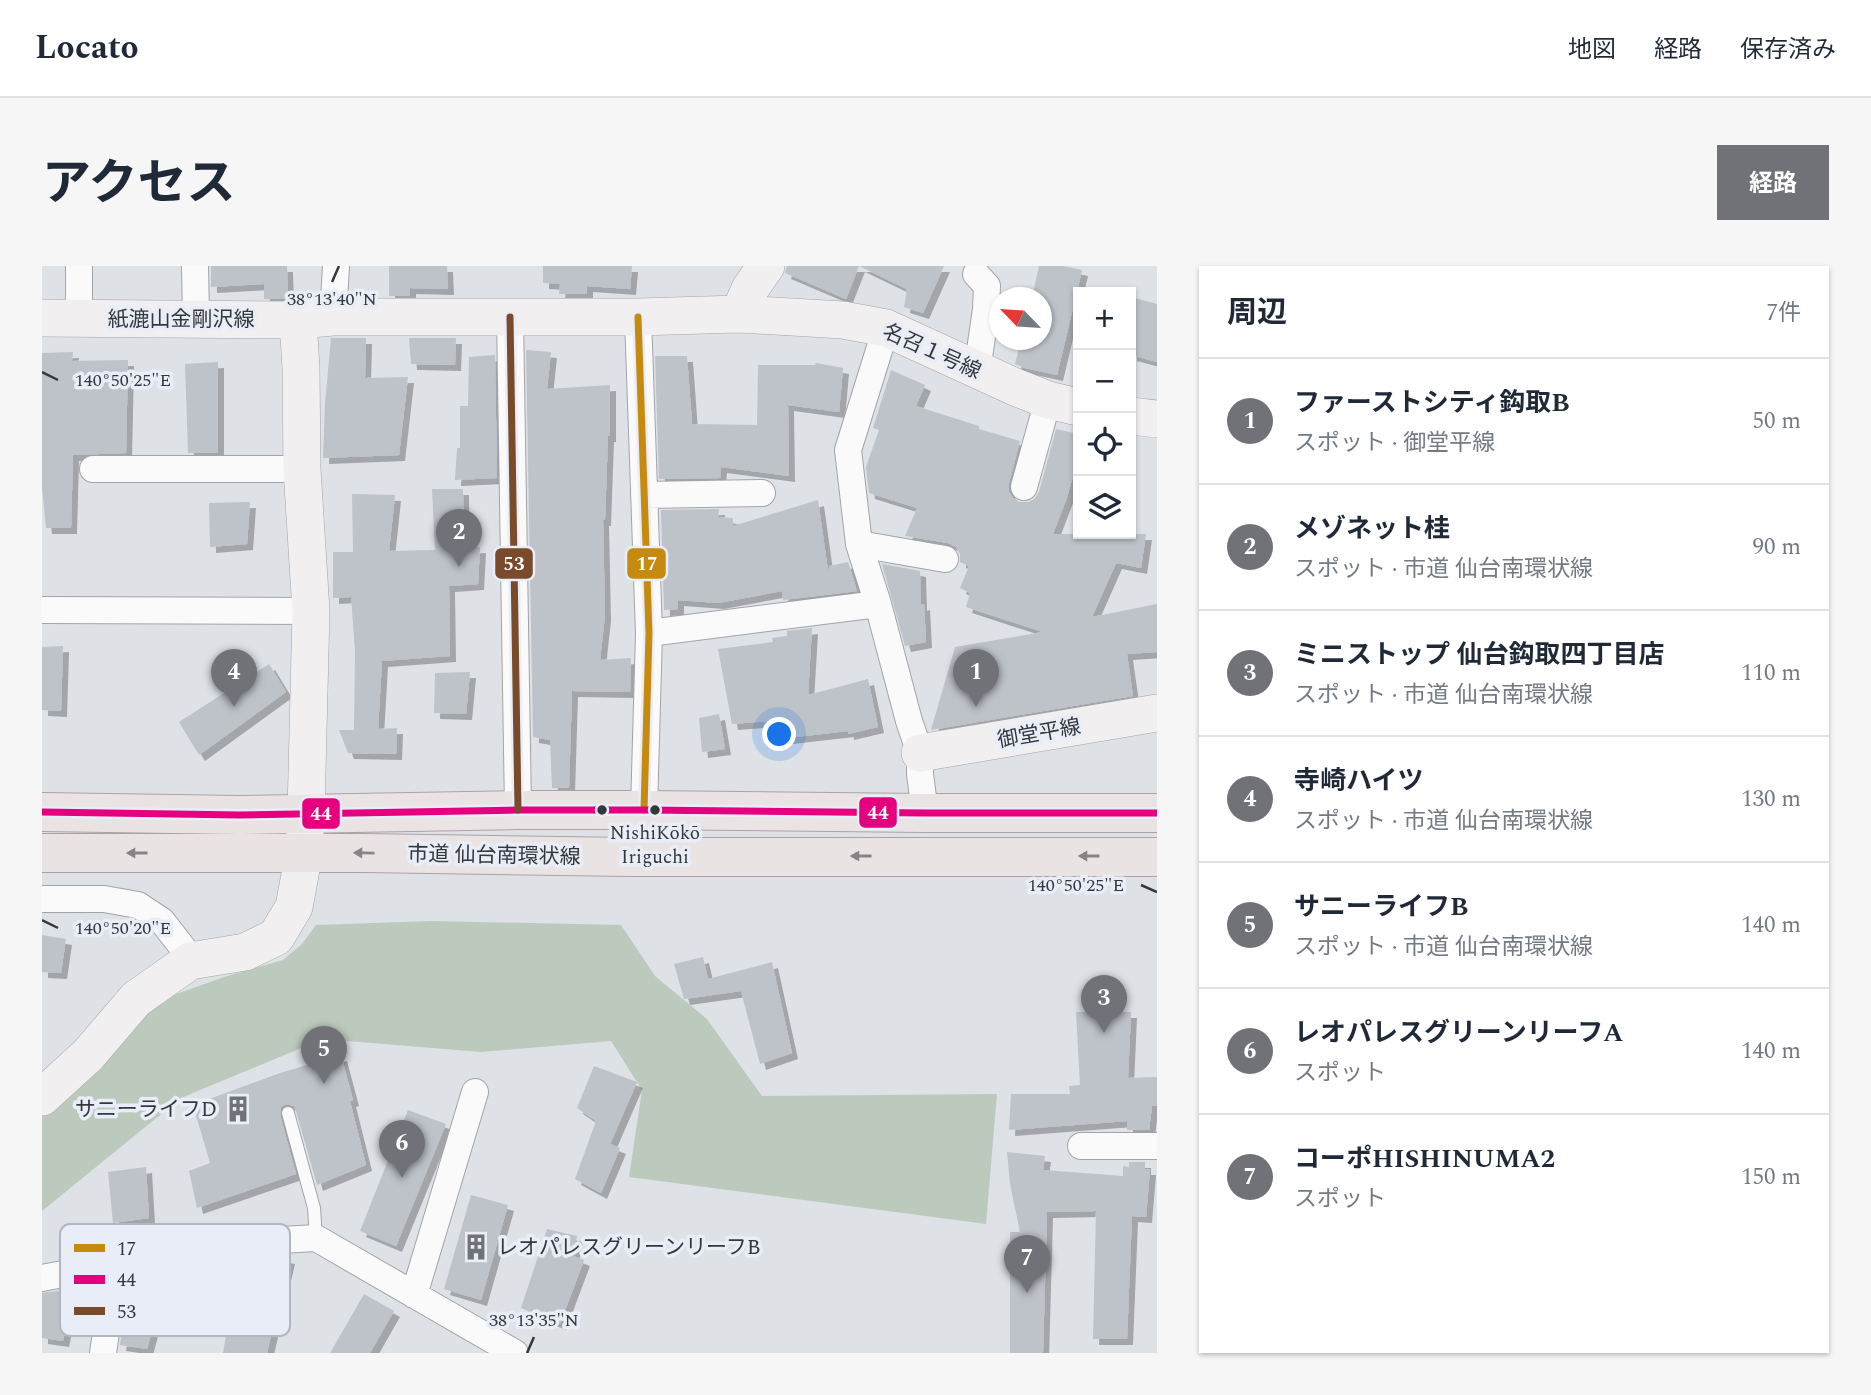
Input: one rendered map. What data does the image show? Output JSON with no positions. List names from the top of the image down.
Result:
{
  "streets": {
    "main road": ["市道 仙台南環状線"],
    "street": ["紙漉山金剛沢線", "名召１号線", "御堂平線"]
  },
  "crossings": [
    ["紙漉山金剛沢線", "名召１号線"]
  ],
  "places": {
    "other": ["NishiKōkō Iriguchi"],
    "building": ["サニーライフD", "レオパレスグリーンリーフB"]
  },
  "lines": ["transit line 17", "transit line 53", "transit line 44"],
  "legend": ["17", "44", "53"],
  "north": "top left",
  "page": {
    "header": "Locato",
    "nav": ["地図", "経路", "保存済み"],
    "title": "アクセス",
    "buttons": "経路",
    "heading": ["周辺", "7件"],
    "map_buttons": ["+", "−"],
    "list": [
      {
        "mark": "1",
        "name": "ファーストシティ鈎取B",
        "note": "スポット · 御堂平線",
        "value": "50 m"
      },
      {
        "mark": "2",
        "name": "メゾネット桂",
        "note": "スポット · 市道 仙台南環状線",
        "value": "90 m"
      },
      {
        "mark": "3",
        "name": "ミニストップ 仙台鈎取四丁目店",
        "note": "スポット · 市道 仙台南環状線",
        "value": "110 m"
      },
      {
        "mark": "4",
        "name": "寺崎ハイツ",
        "note": "スポット · 市道 仙台南環状線",
        "value": "130 m"
      },
      {
        "mark": "5",
        "name": "サニーライフB",
        "note": "スポット · 市道 仙台南環状線",
        "value": "140 m"
      },
      {
        "mark": "6",
        "name": "レオパレスグリーンリーフA",
        "note": "スポット",
        "value": "140 m"
      },
      {
        "mark": "7",
        "name": "コーポHISHINUMA2",
        "note": "スポット",
        "value": "150 m"
      }
    ],
    "pins": [
      "2",
      "1",
      "4",
      "3",
      "5",
      "6",
      "7"
    ]
  },
  "coordinates": [
    "38°13'40\"N",
    "140°50'25\"E",
    "140°50'20\"E",
    "38°13'35\"N"
  ]
}
